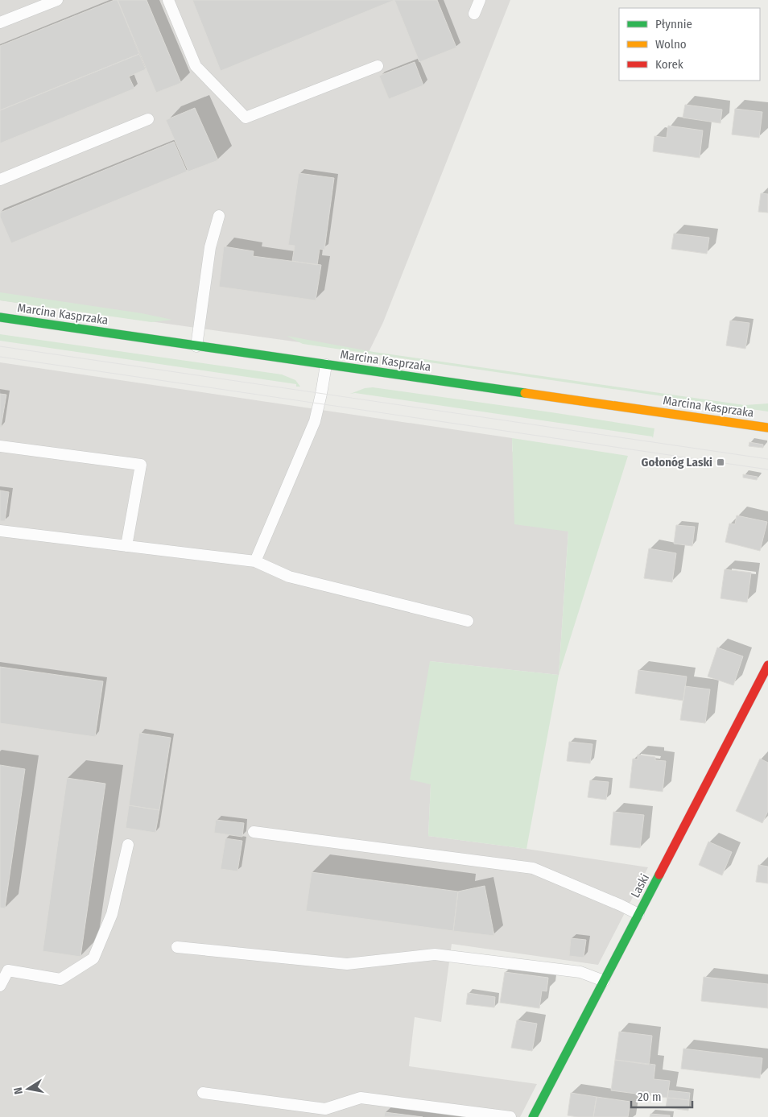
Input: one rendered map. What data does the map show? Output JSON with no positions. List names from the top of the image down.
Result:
{
  "streets": {
    "street": ["Marcina Kasprzaka", "Laski"]
  },
  "places": {
    "transit": ["Gołonóg Laski"]
  },
  "legend": ["Płynnie", "Wolno", "Korek"],
  "scale_bar": "20 m",
  "north": "left"
}
